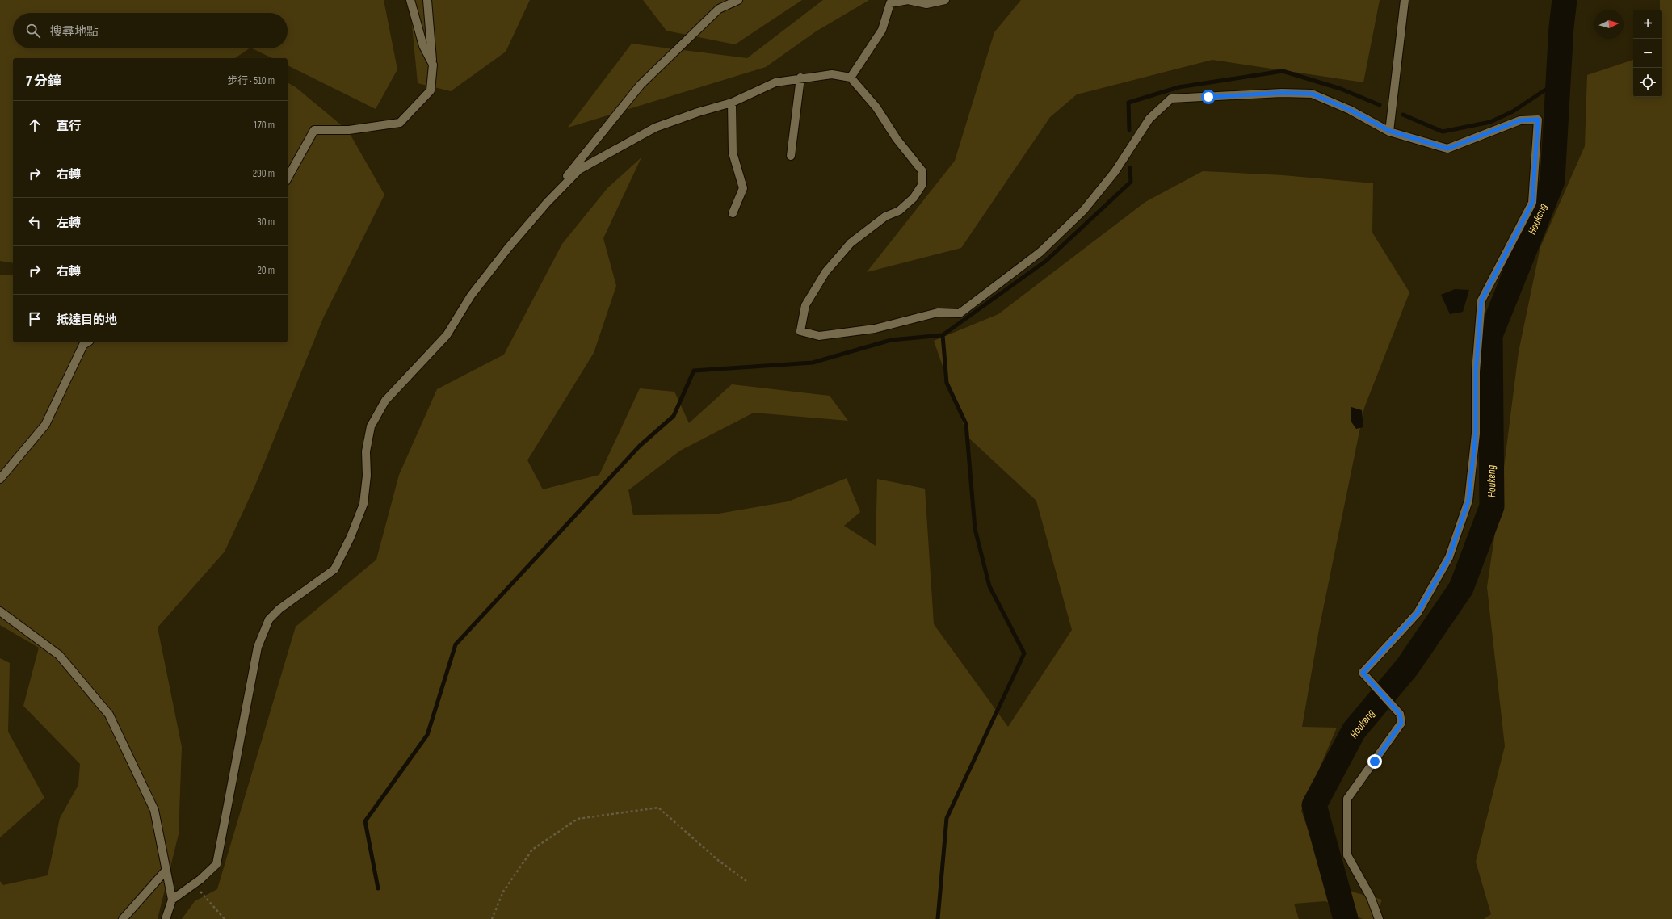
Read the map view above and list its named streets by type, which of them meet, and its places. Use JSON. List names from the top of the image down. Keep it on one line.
{"water":["Houkeng"],"north":"right","page":{"map_buttons":["+","−"],"search":"搜尋地點","heading":["7 分鐘","步行 · 510 m"],"list":[["直行","170 m"],["右轉","290 m"],["左轉","30 m"],["右轉","20 m"],"抵達目的地"]}}
